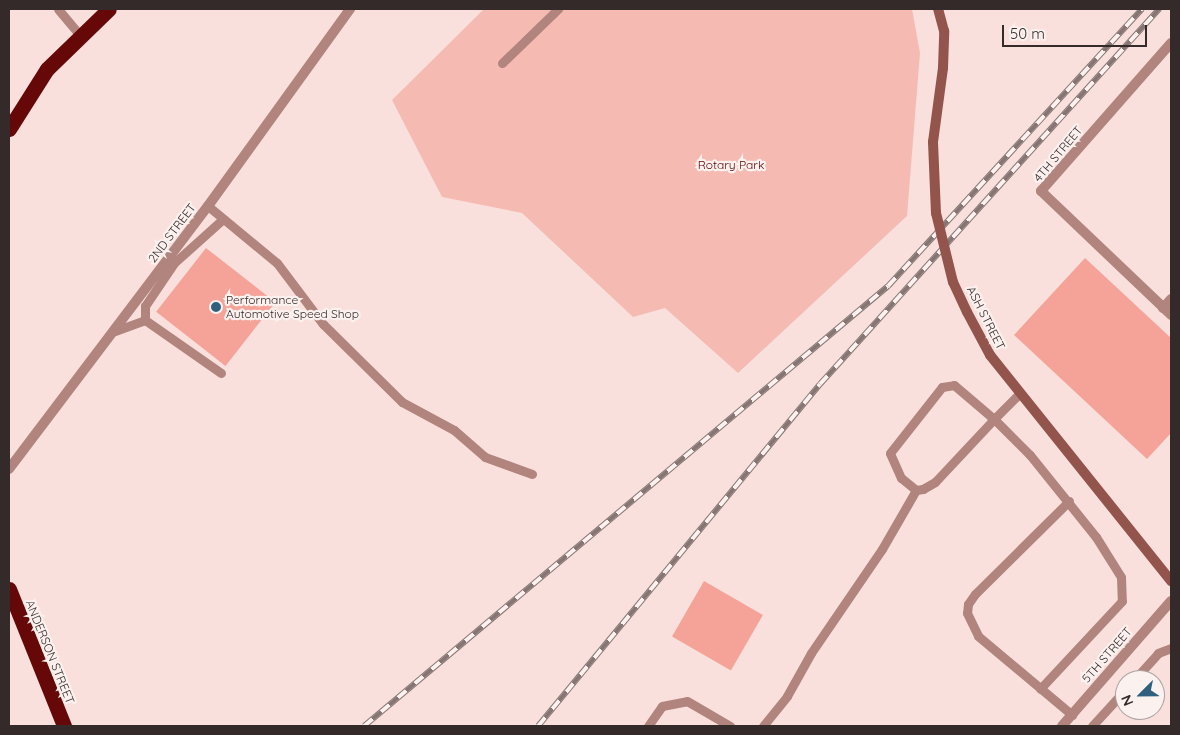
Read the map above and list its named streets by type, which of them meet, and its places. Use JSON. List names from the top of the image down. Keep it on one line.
{"streets":{"highway":["ANDERSON STREET"],"street":["4TH STREET","2ND STREET","ASH STREET","5TH STREET"]},"parks":["Rotary Park"],"places":["Performance Automotive Speed Shop"],"scale_bar":"50 m","north":"bottom left"}
